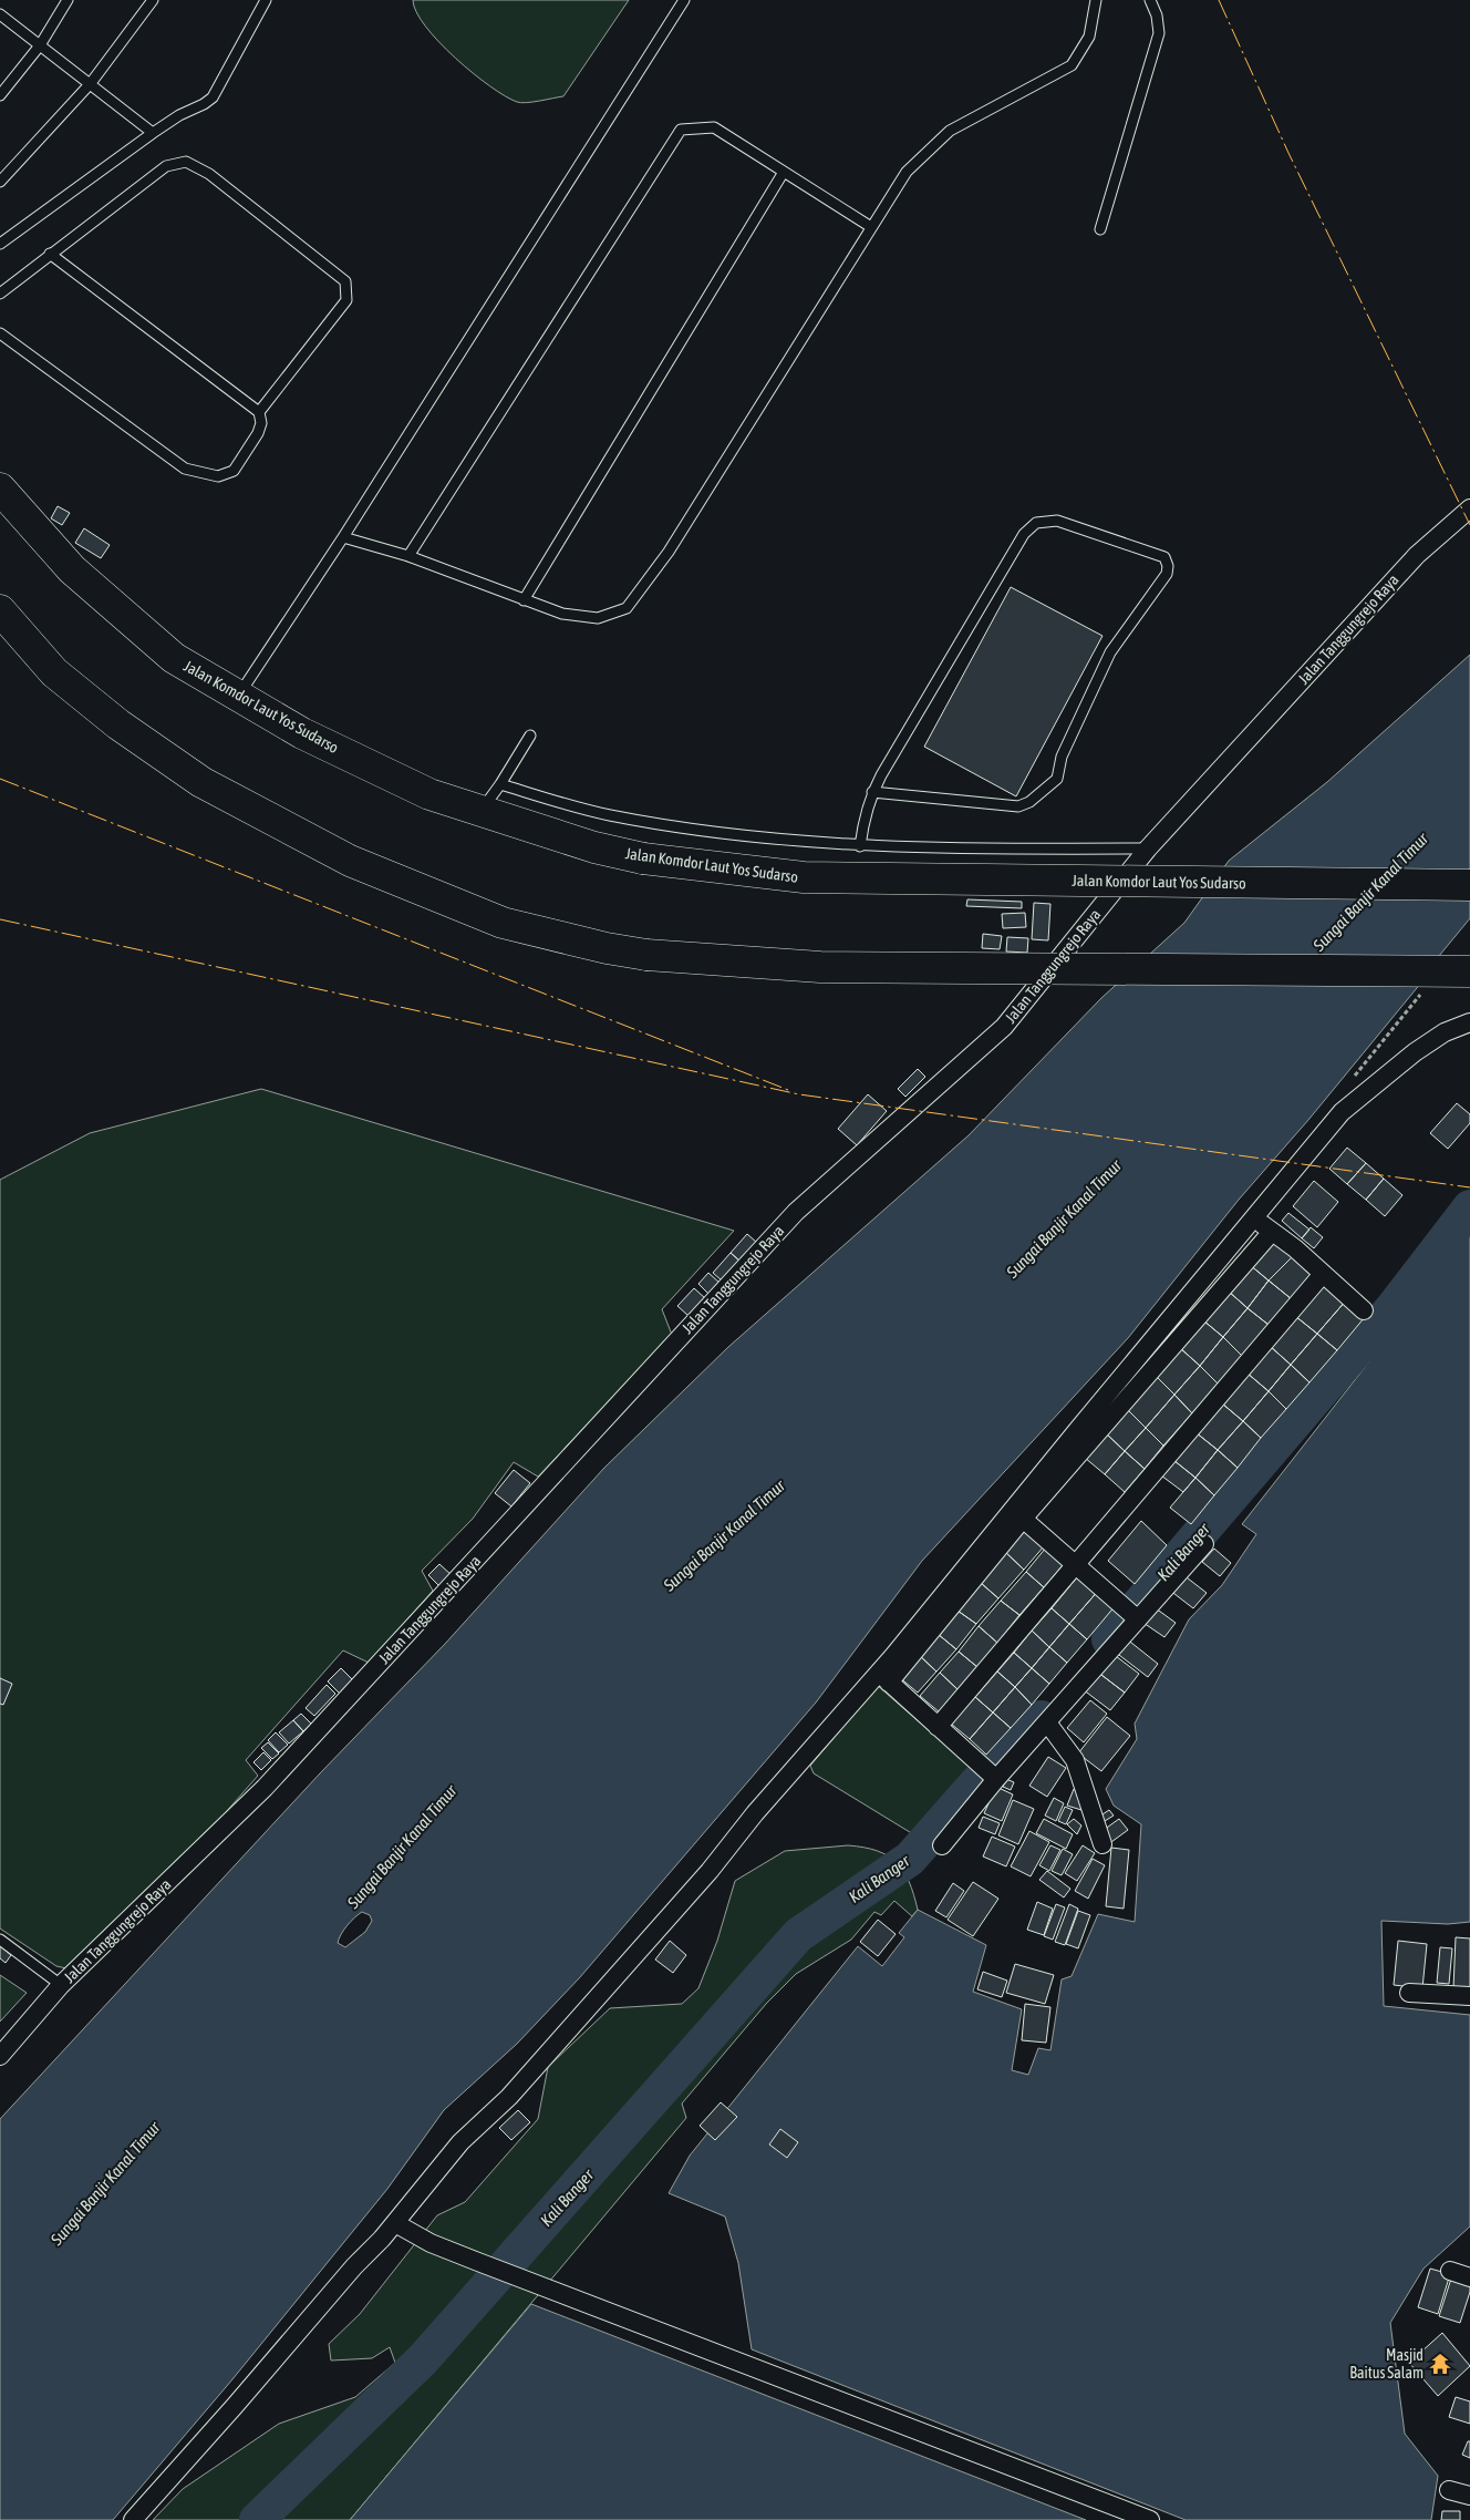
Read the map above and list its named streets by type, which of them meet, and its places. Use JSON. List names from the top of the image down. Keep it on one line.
{"streets":{"highway":["Jalan Komdor Laut Yos Sudarso"],"street":["Jalan Tanggungrejo Raya"]},"water":["Sungai Banjir Kanal Timur","Kali Banger"],"places":{"temple":["Masjid Baitus Salam"]}}
